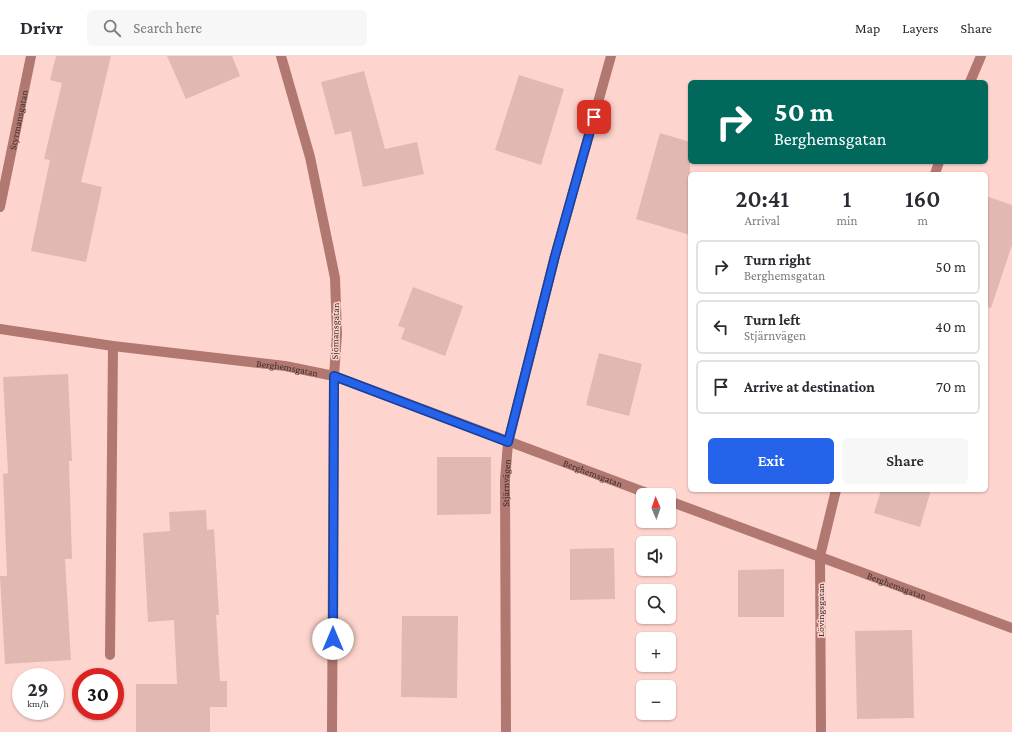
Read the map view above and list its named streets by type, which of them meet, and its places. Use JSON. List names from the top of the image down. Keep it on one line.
{"streets":{"street":["Styrmansgatan","Sjömansgatan","Berghemsgatan","Stjärnvägen","Lövingsgatan"]},"crossings":[["Sjömansgatan","Berghemsgatan"],["Berghemsgatan","Stjärnvägen"],["Berghemsgatan","Lövingsgatan"]],"north":"top","page":{"header":"Drivr","search":"Search here","nav":["Map","Layers","Share"],"turn":["50 m","Berghemsgatan"],"eta":["20:41","Arrival","1","min","160","m"],"list":[{"name":"Turn right","note":"Berghemsgatan","value":"50 m"},{"name":"Turn left","note":"Stjärnvägen","value":"40 m"},{"name":"Arrive at destination","value":"70 m"}],"buttons":["Exit","Share"],"map_buttons":["+","−"],"speed":"29 km/h","limit":"30"}}
